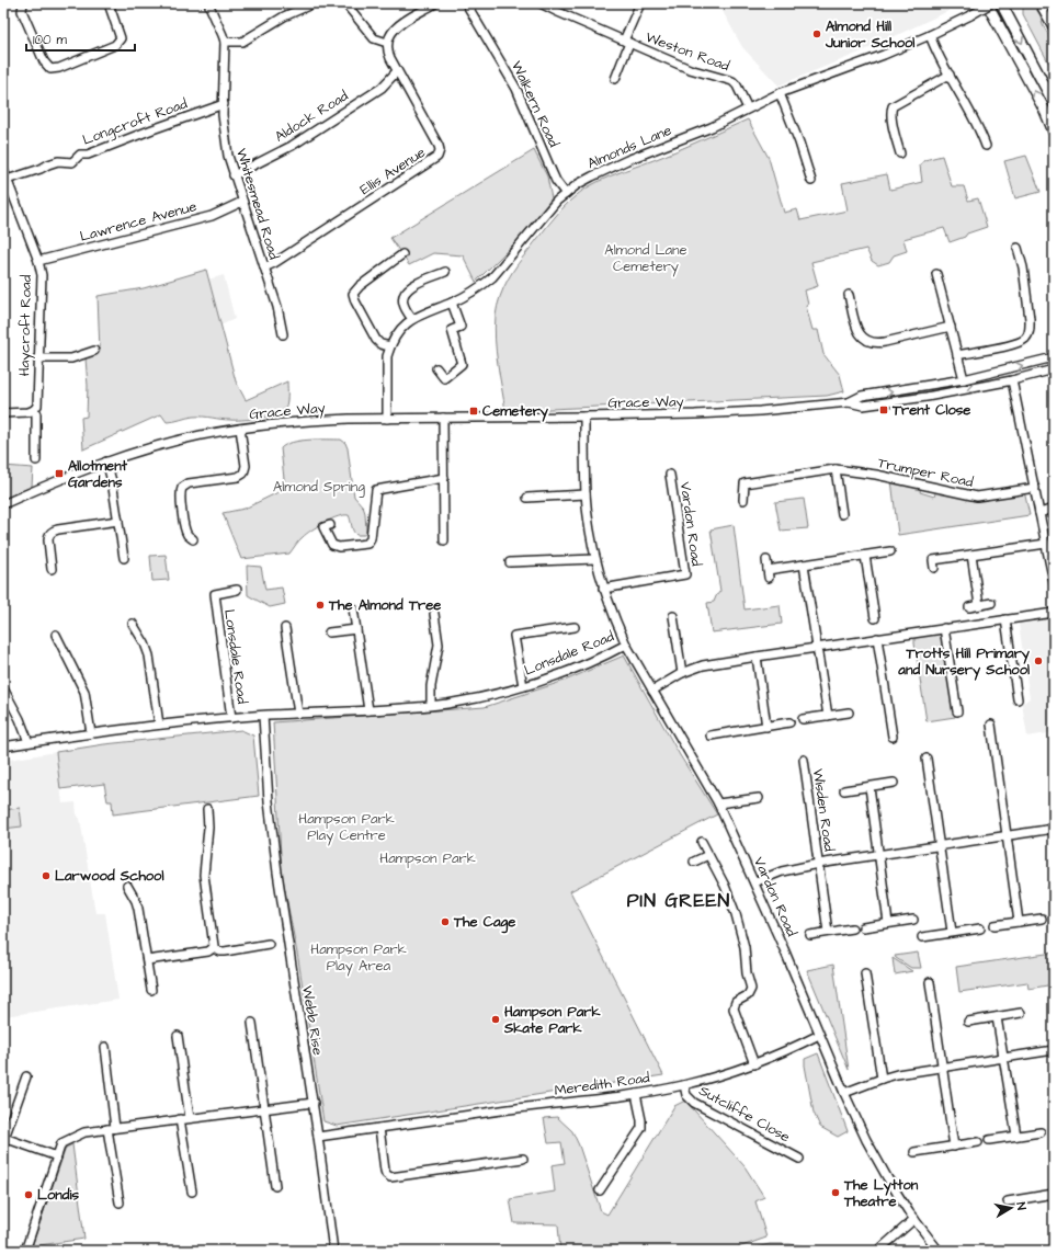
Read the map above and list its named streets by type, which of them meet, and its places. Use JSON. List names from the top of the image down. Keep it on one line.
{"streets":{"street":["Weston Road","Walkern Road","Aldock Road","Longcroft Road","Almonds Lane","Ellis Avenue","Whitesmead Road","Lawrence Avenue","Haycroft Road","Grace Way","Trumper Road","Vardon Road","Lonsdale Road","Wisden Road","Webb Rise","Meredith Road","Sutcliffe Close"]},"crossings":[["Weston Road","Almonds Lane"],["Walkern Road","Almonds Lane"],["Aldock Road","Ellis Avenue"],["Aldock Road","Whitesmead Road"],["Longcroft Road","Whitesmead Road"],["Longcroft Road","Haycroft Road"],["Almonds Lane","Grace Way"],["Ellis Avenue","Whitesmead Road"],["Whitesmead Road","Lawrence Avenue"],["Lawrence Avenue","Haycroft Road"],["Grace Way","Vardon Road"],["Vardon Road","Lonsdale Road"],["Vardon Road","Wisden Road"],["Vardon Road","Meredith Road"],["Lonsdale Road","Webb Rise"],["Webb Rise","Meredith Road"],["Meredith Road","Sutcliffe Close"]],"districts":["PIN GREEN"],"parks":["Almond Lane Cemetery","Almond Spring","Hampson Park Play Centre","Hampson Park","Hampson Park Play Area"],"places":{"other":["Almond Hill Junior School","The Almond Tree","Trotts Hill Primary and Nursery School","Larwood School","The Cage","Hampson Park Skate Park","The Lytton Theatre","Londis"],"transit":["Trent Close","Cemetery","Allotment Gardens"]},"scale_bar":"100 m","north":"right"}
